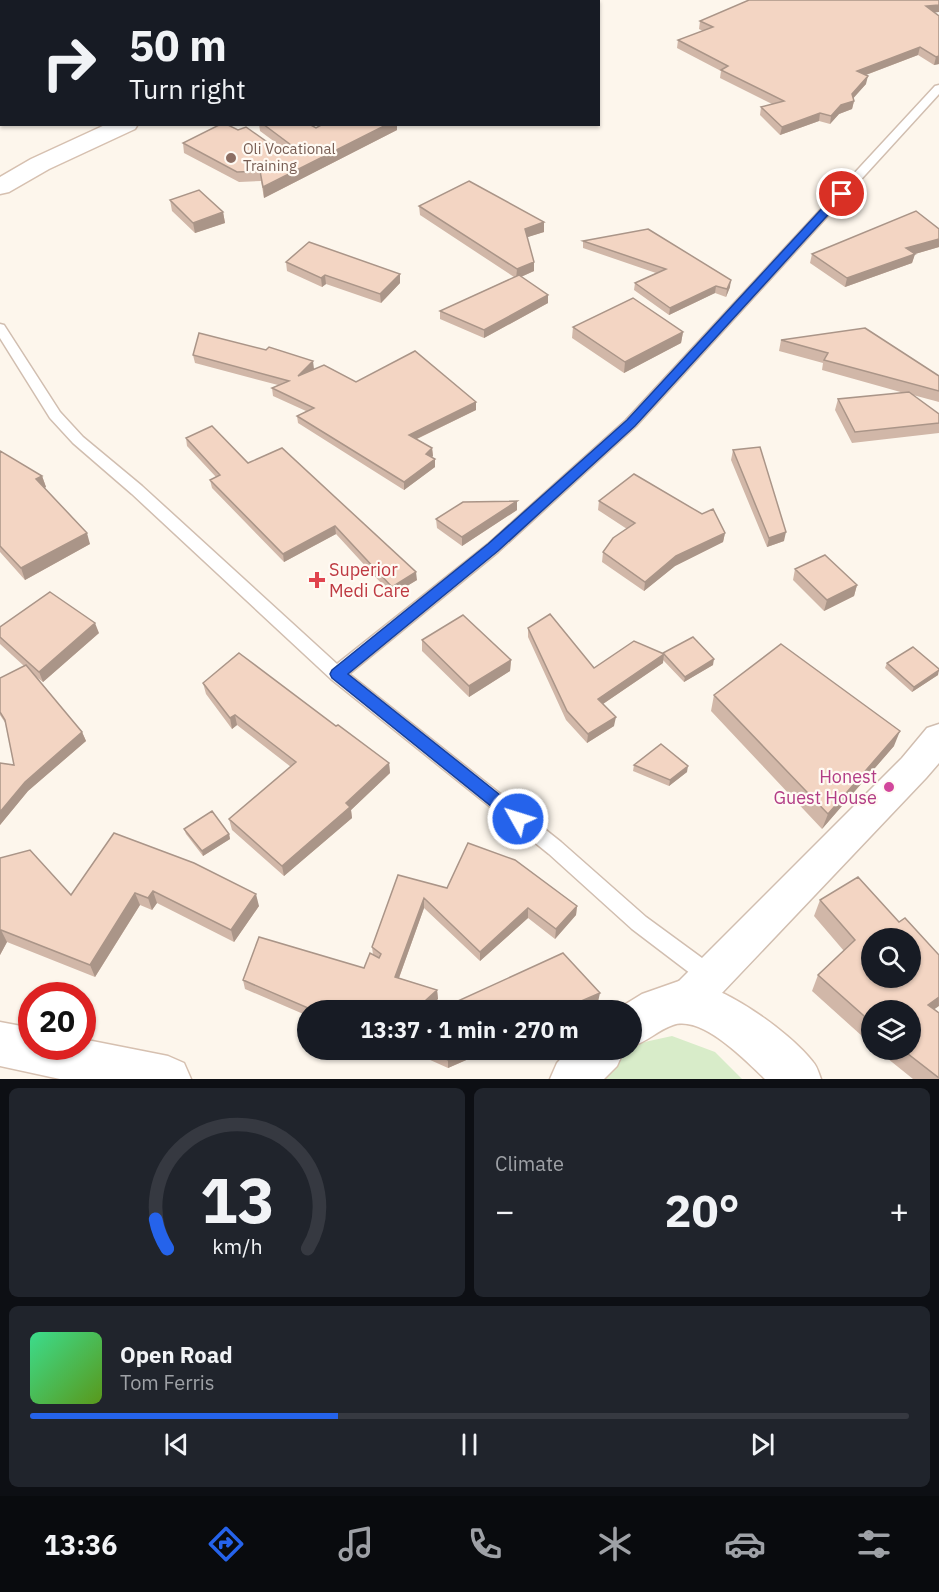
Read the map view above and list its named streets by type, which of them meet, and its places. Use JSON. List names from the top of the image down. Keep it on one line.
{"places":{"other":["Oli Vocational Training","Honest Guest House"],"health":["Superior Medi Care"]},"page":{"turn":["50 m","Turn right"],"limit":"20","trip":"13:37 · 1 min · 270 m","tile":"Climate","heat":["−","20°","+"],"song":["Open Road","Tom Ferris"],"tabs":"13:36","gauge":["13","km/h"]}}
